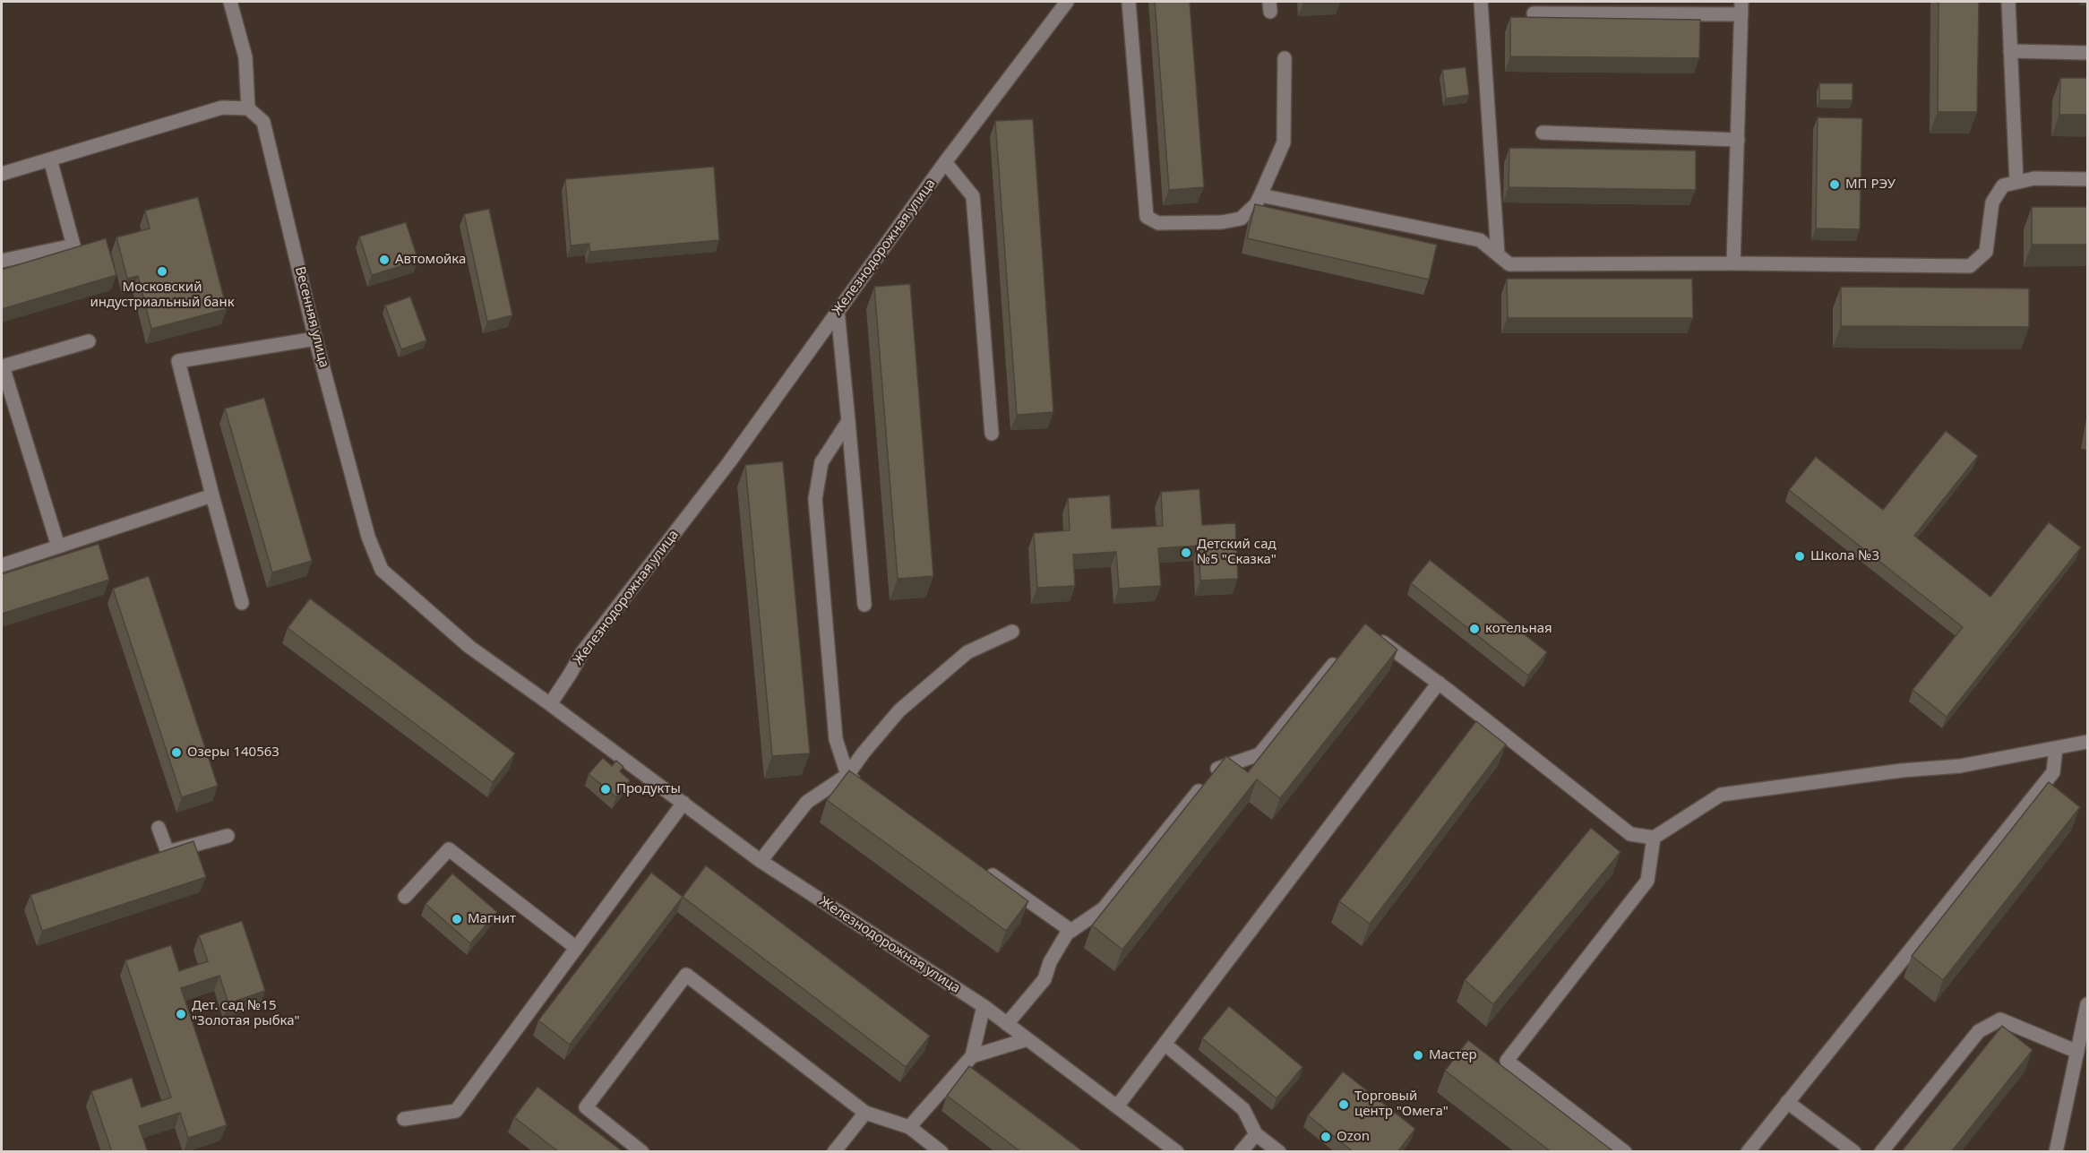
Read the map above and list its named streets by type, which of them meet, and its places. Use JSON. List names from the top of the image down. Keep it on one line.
{"streets":{"street":["Железнодорожная улица","Весенняя улица"]},"crossings":[["Железнодорожная улица","Весенняя улица"]],"places":["МП РЭУ","Автомойка","Московский индустриальный банк","Детский сад №5 \"Сказка\"","Школа №3","котельная","Озеры 140563","Продукты","Магнит","Дет. сад №15 \"Золотая рыбка\"","Мастер","Торговый центр \"Омега\"","Ozon"]}
